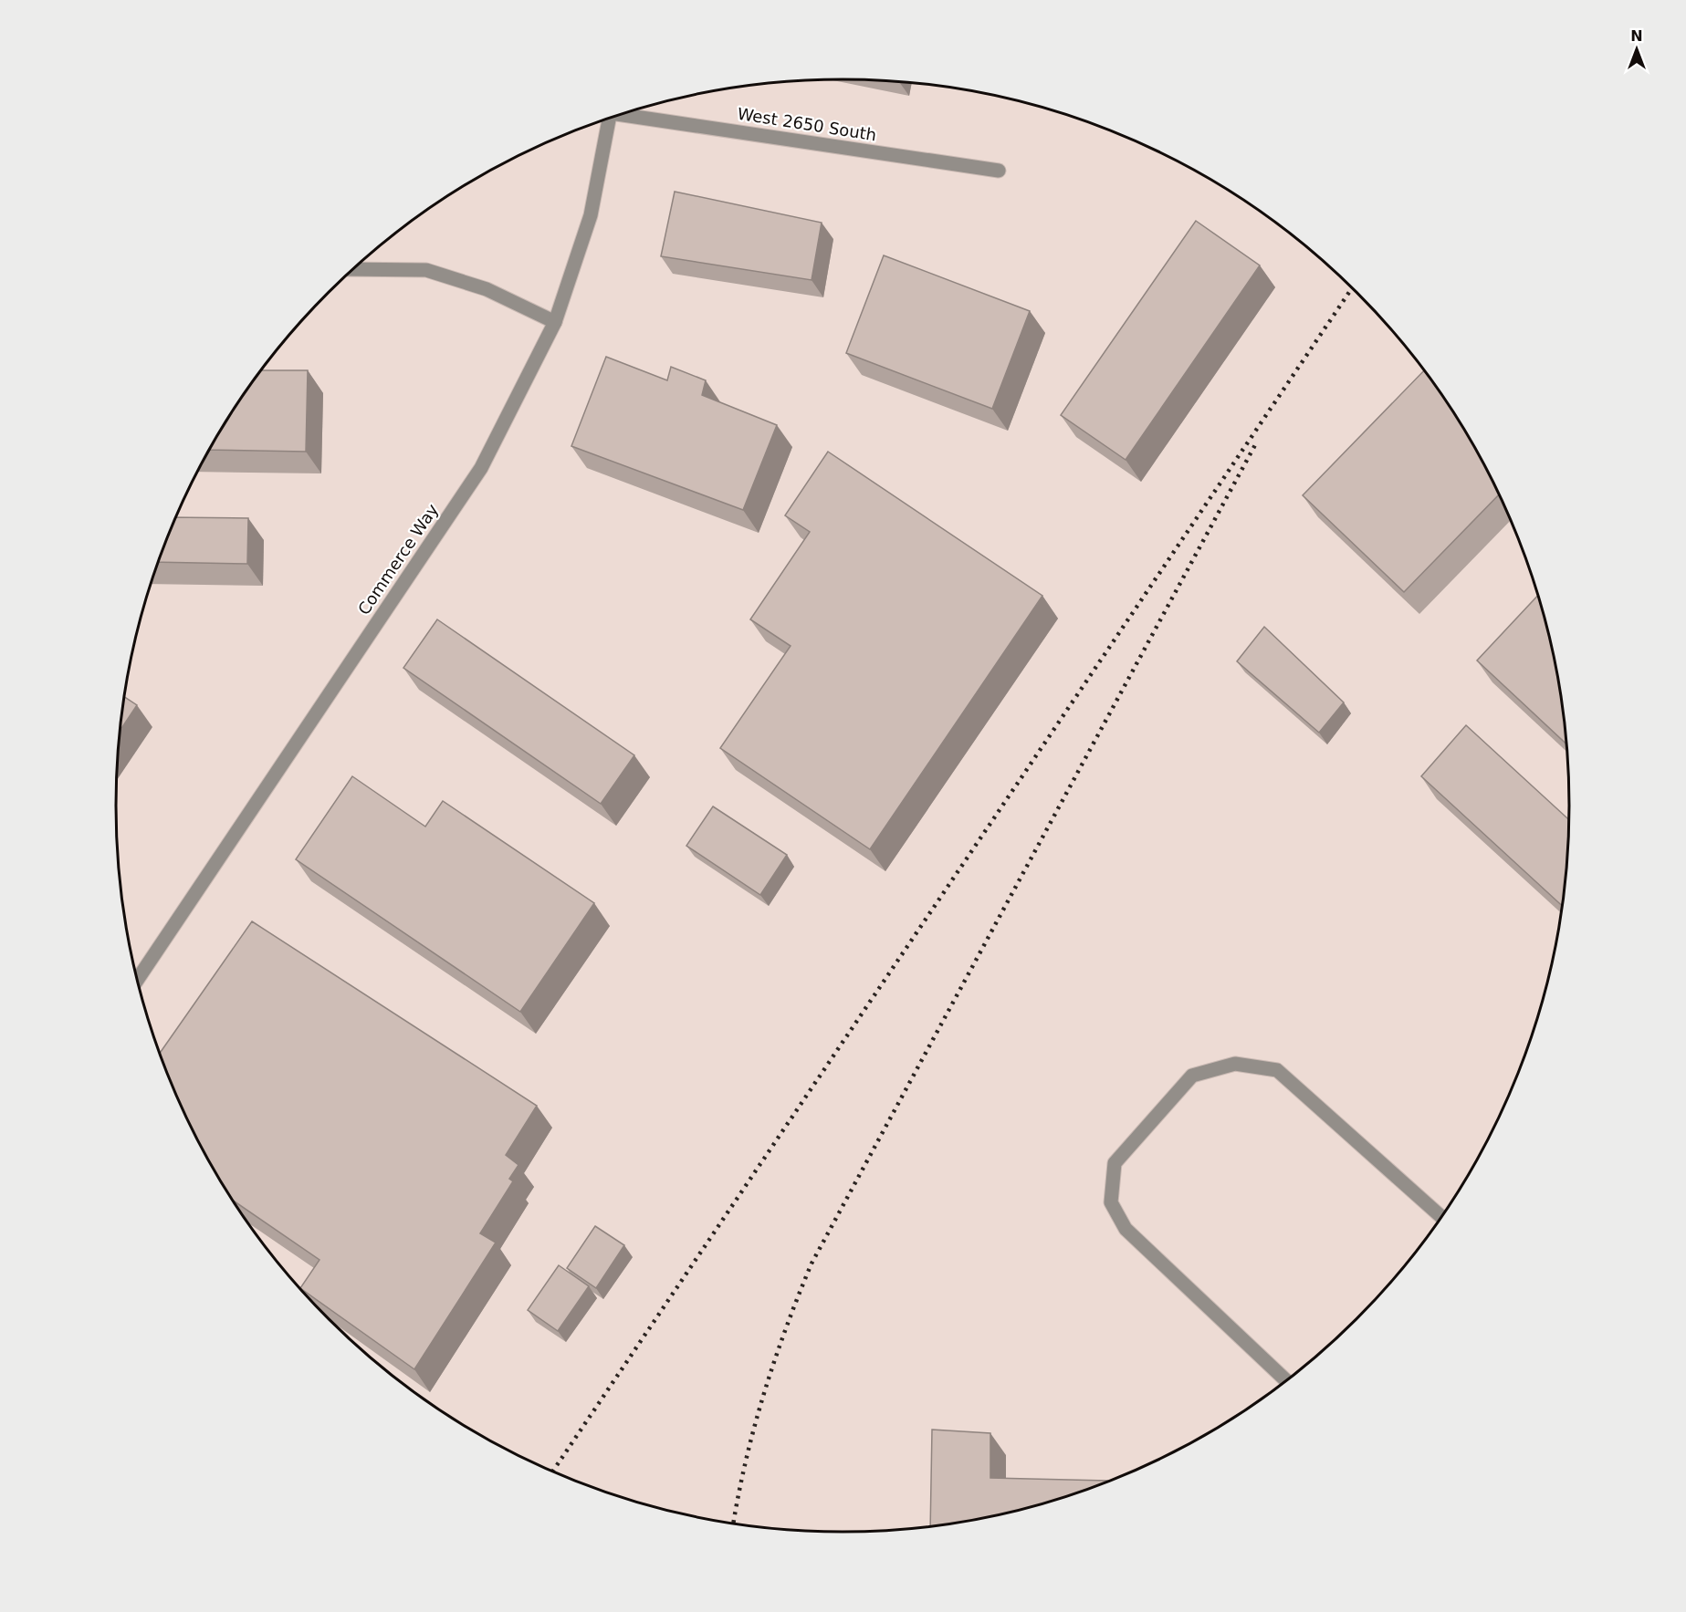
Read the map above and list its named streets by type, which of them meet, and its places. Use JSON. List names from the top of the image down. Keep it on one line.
{"streets":{"street":["West 2650 South","Commerce Way"]},"north":"top"}
